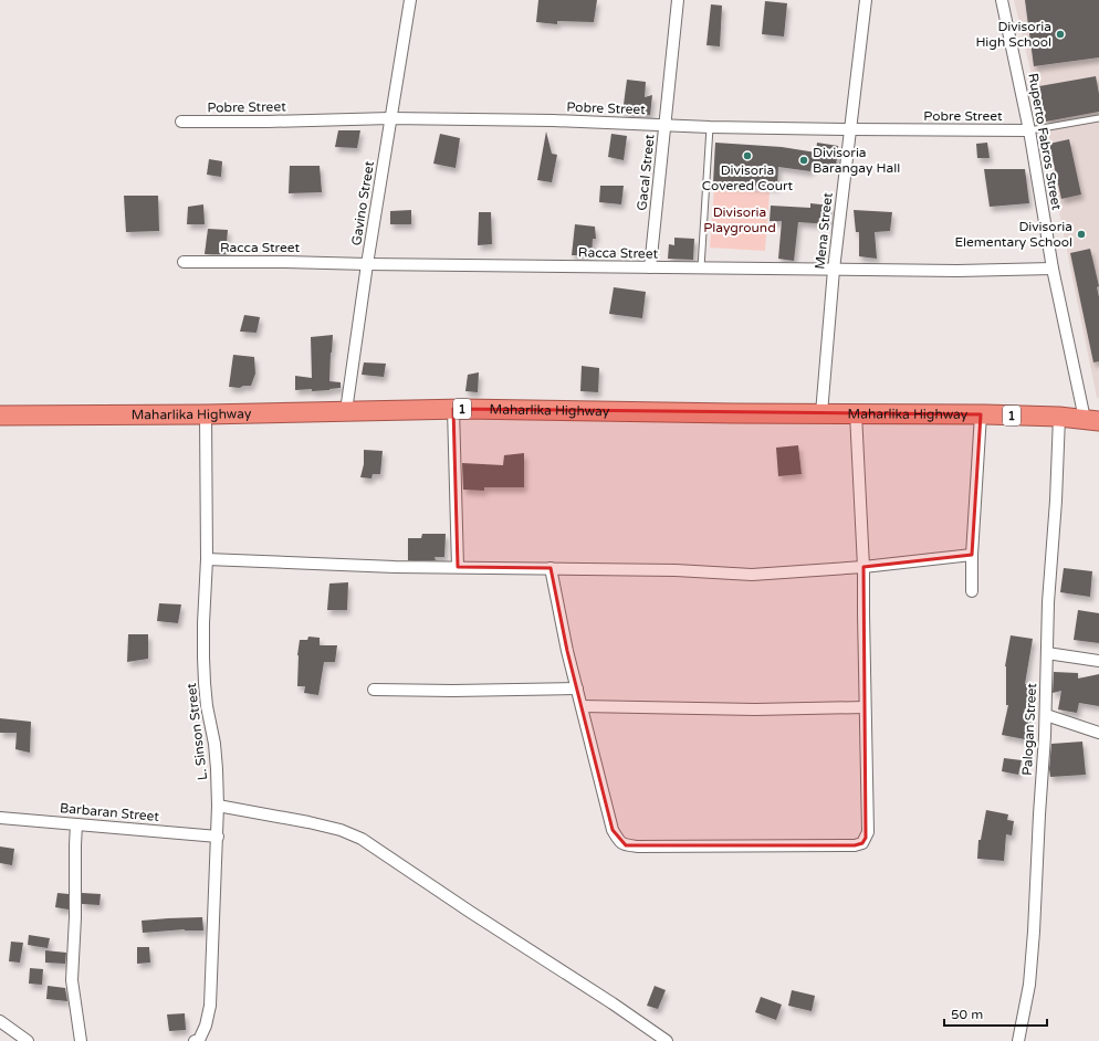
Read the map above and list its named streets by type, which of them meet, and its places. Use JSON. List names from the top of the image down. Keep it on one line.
{"streets":{"highway":["1","Maharlika Highway"],"street":["Pobre Street","Ruperto Fabros Street","Gacal Street","Gavino Street","Mena Street","Racca Street","Palogan Street","L. Sinson Street","Barbaran Street"]},"crossings":[["Pobre Street","Ruperto Fabros Street"],["Pobre Street","Gacal Street"],["Pobre Street","Gavino Street"],["Pobre Street","Mena Street"],["Ruperto Fabros Street","Racca Street"],["Ruperto Fabros Street","Maharlika Highway"],["Gacal Street","Racca Street"],["Gavino Street","Racca Street"],["Gavino Street","Maharlika Highway"],["Mena Street","Racca Street"],["Mena Street","Maharlika Highway"],["Maharlika Highway","Palogan Street"],["Maharlika Highway","L. Sinson Street"],["L. Sinson Street","Barbaran Street"]],"parks":["Divisoria Playground"],"places":["Divisoria High School","Divisoria Covered Court","Divisoria Barangay Hall","Divisoria Elementary School"],"scale_bar":"50 m"}
